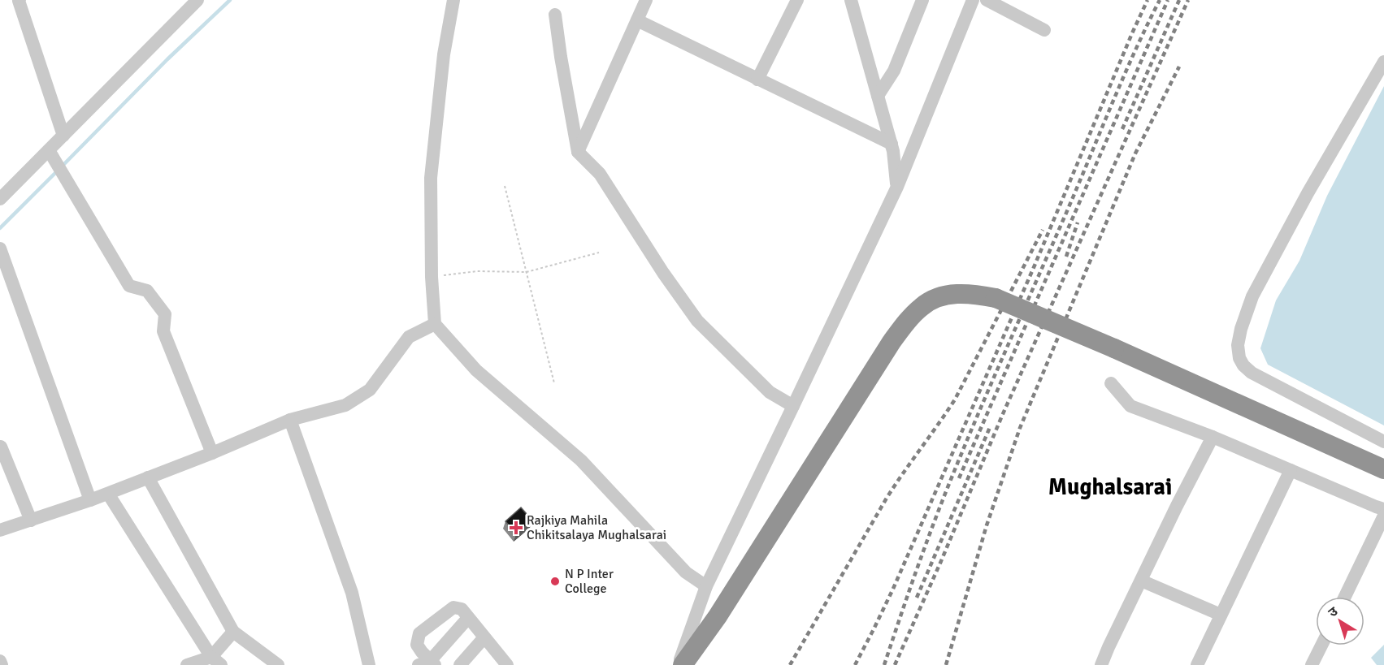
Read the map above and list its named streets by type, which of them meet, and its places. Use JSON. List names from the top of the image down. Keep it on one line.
{"districts":["Mughalsarai"],"places":{"health":["Rajkiya Mahila Chikitsalaya Mughalsarai"],"other":["N P Inter College"]},"north":"top left"}
